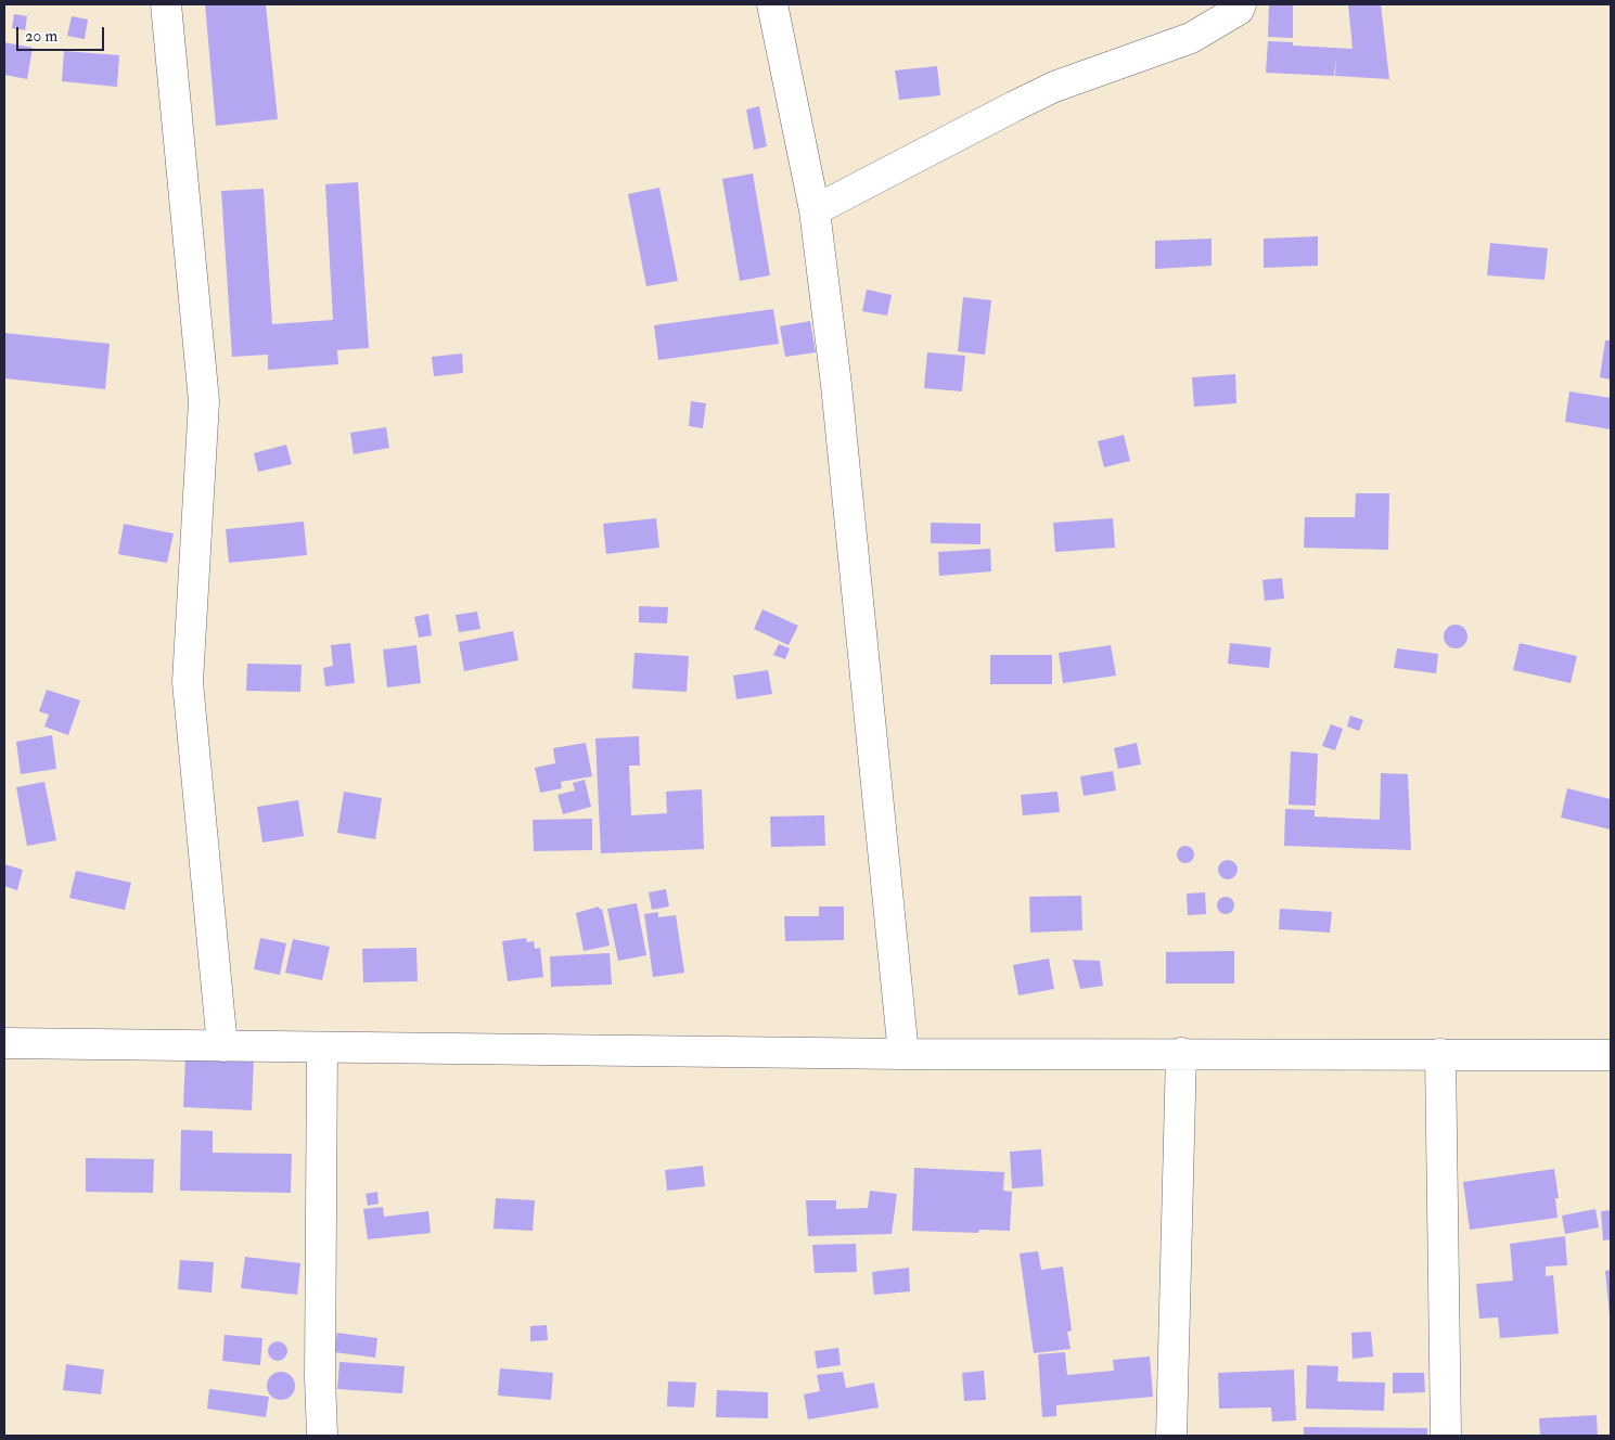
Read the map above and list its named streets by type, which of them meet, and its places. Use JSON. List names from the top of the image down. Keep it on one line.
{"scale_bar":"20 m"}
